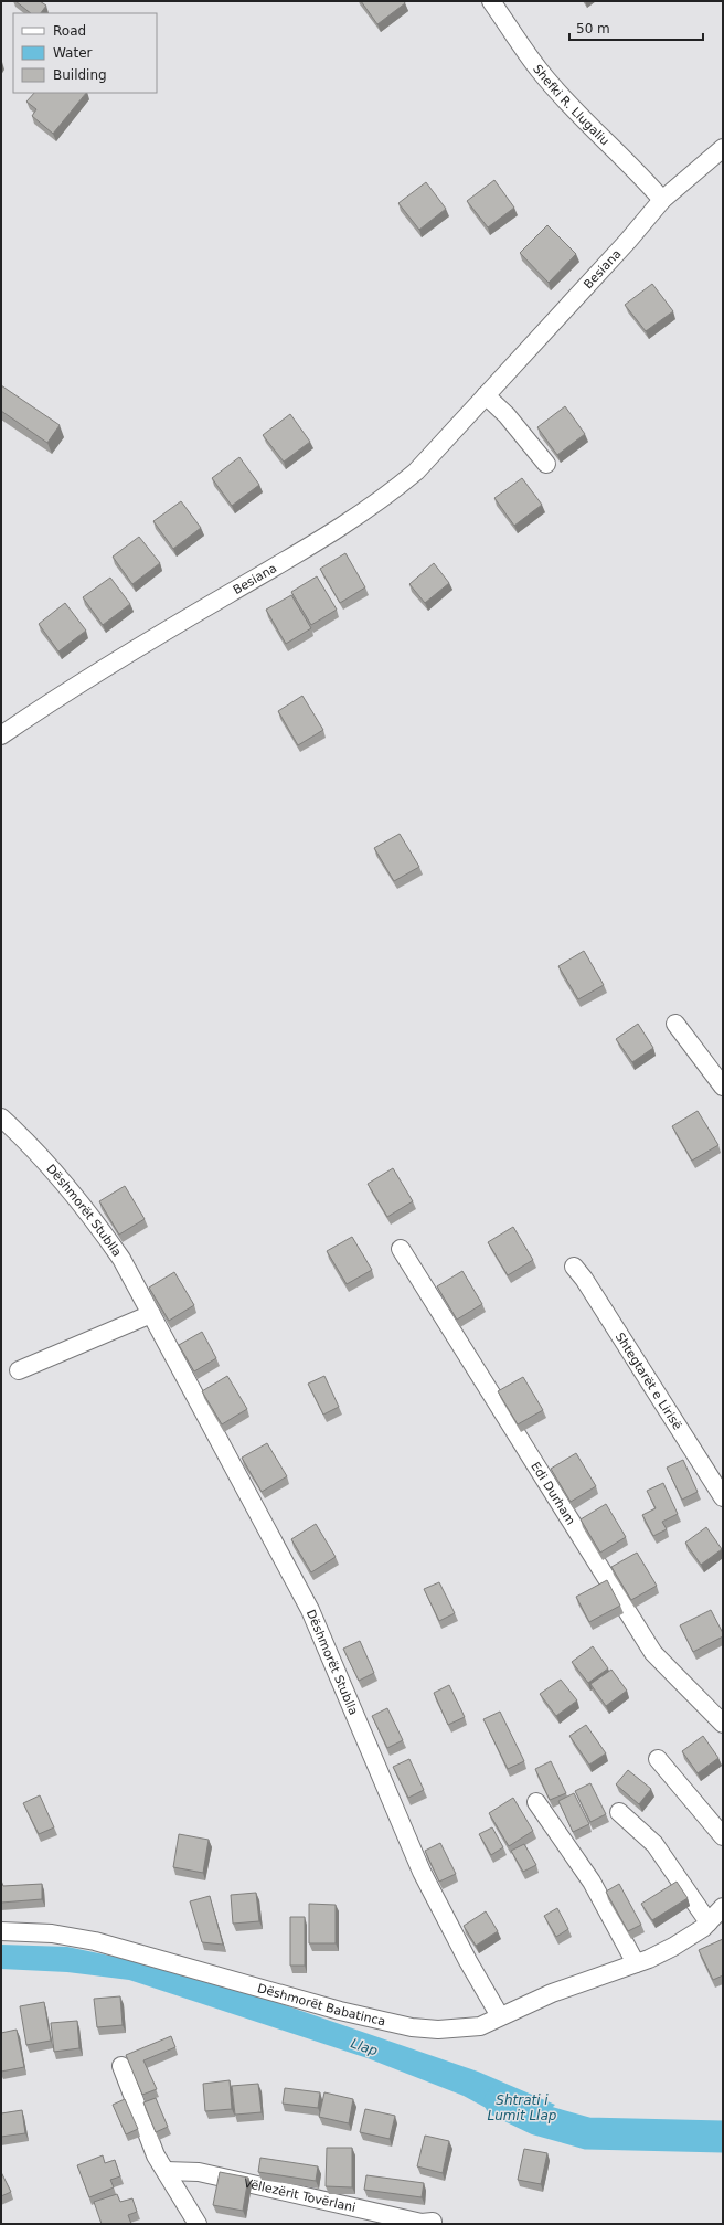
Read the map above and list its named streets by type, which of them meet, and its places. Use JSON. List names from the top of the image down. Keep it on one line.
{"streets":{"street":["Shefki R. Llugaliu","Besiana","Dëshmorët Stublla","Shtegtarët e Lirisë","Edi Durham","Dëshmorët Babatinca","Vëllezërit Tovërlani"]},"crossings":[["Shefki R. Llugaliu","Besiana"],["Dëshmorët Stublla","Dëshmorët Babatinca"]],"water":["Llap","Shtrati i Lumit Llap"],"legend":["Road","Water","Building"],"scale_bar":"50 m"}
